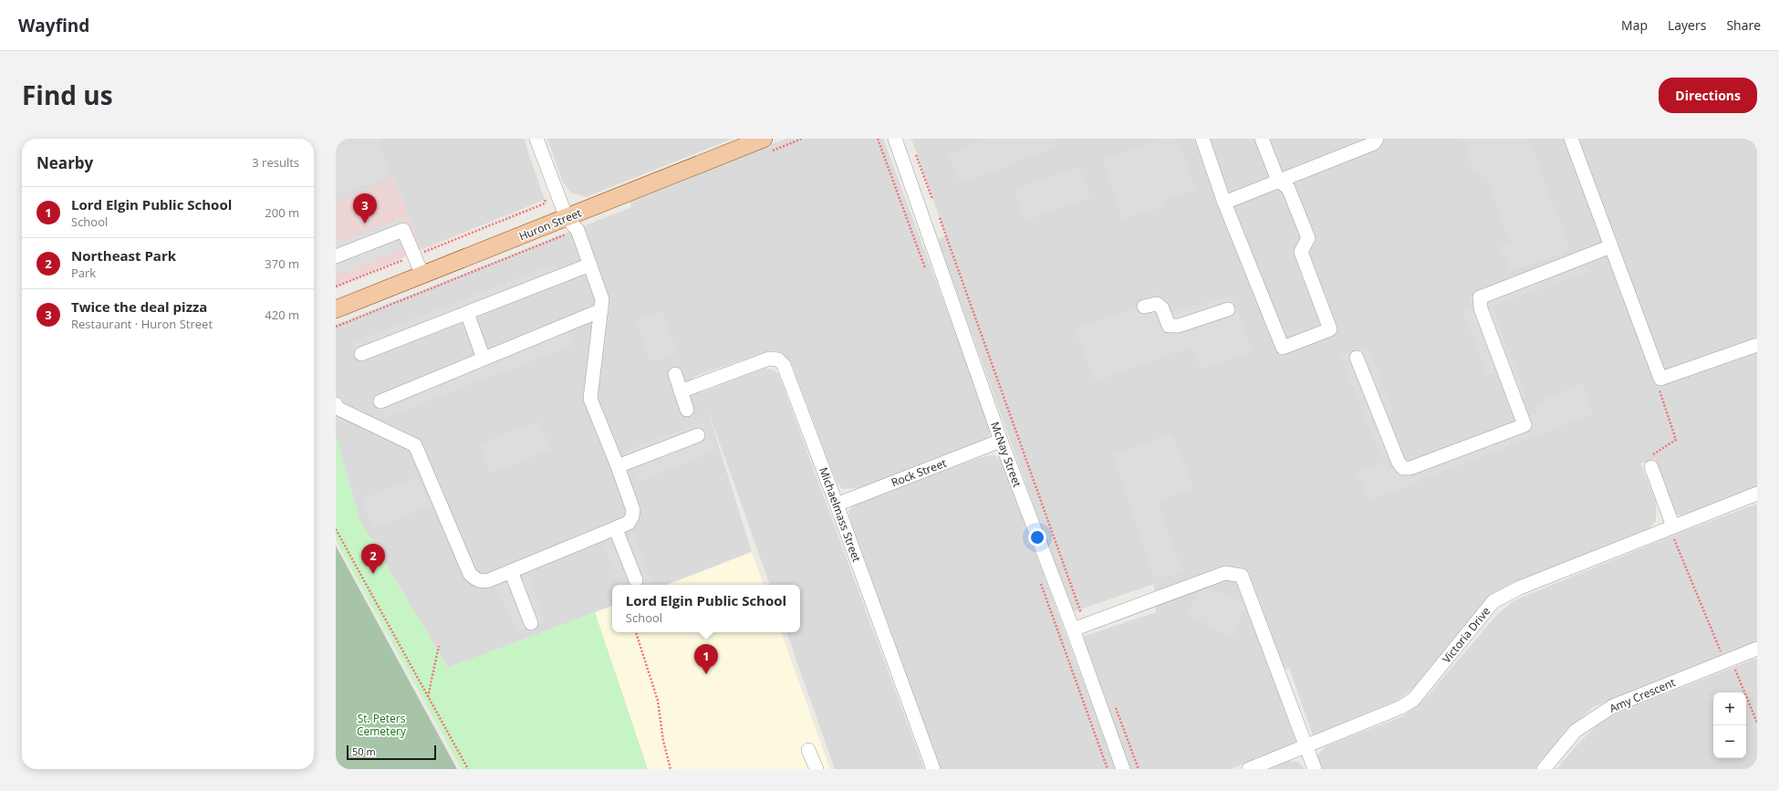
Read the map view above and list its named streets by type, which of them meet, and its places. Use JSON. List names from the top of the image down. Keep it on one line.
{"streets":{"main road":["Huron Street"],"street":["McNay Street","Rock Street","Michaelmass Street","Victoria Drive","Amy Crescent"]},"crossings":[["McNay Street","Rock Street"],["Rock Street","Michaelmass Street"]],"parks":["St. Peters Cemetery"],"scale_bar":"50 m","page":{"header":"Wayfind","nav":["Map","Layers","Share"],"title":"Find us","buttons":"Directions","heading":["Nearby","3 results"],"list":[{"mark":"1","name":"Lord Elgin Public School","note":"School","value":"200 m"},{"mark":"2","name":"Northeast Park","note":"Park","value":"370 m"},{"mark":"3","name":"Twice the deal pizza","note":"Restaurant · Huron Street","value":"420 m"}],"pins":["3","2","1"],"popup":["Lord Elgin Public School","School"],"map_buttons":["+","−"],"scale":"50 m"}}
